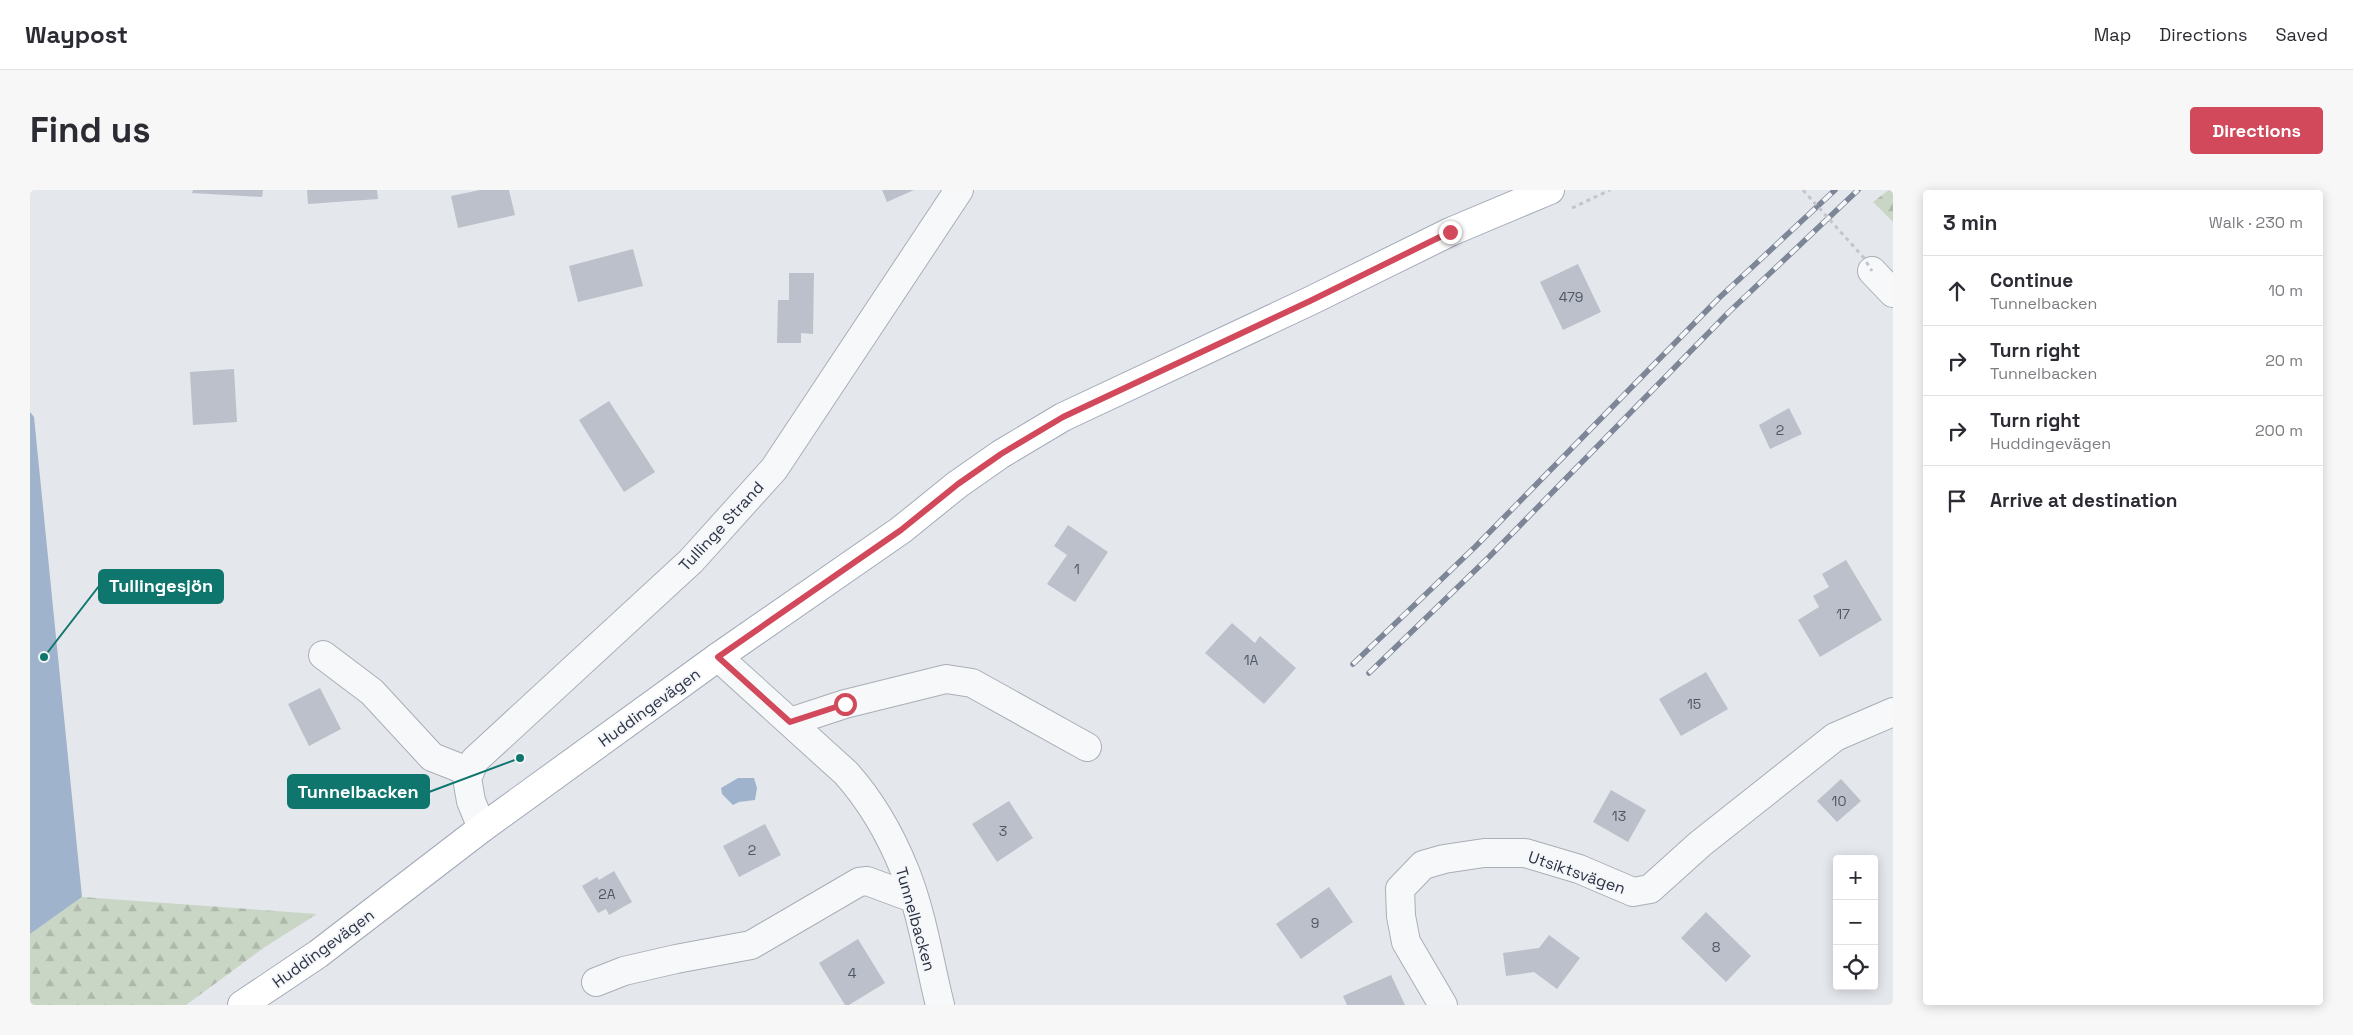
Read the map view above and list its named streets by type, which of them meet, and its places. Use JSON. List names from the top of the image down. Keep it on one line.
{"streets":{"main road":["Huddingevägen"],"street":["Tullinge Strand","Utsiktsvägen","Tunnelbacken"]},"crossings":[["Huddingevägen","Tunnelbacken"]],"places":["Tullingesjön","Tunnelbacken"],"house_numbers":["479","2","1","17","1A","15","10","13","3","2","2A","9","8","4"],"page":{"header":"Waypost","nav":["Map","Directions","Saved"],"buttons":"Directions","title":"Find us","heading":["3 min","Walk · 230 m"],"list":[["Continue","Tunnelbacken","10 m"],["Turn right","Tunnelbacken","20 m"],["Turn right","Huddingevägen","200 m"],"Arrive at destination"],"map_buttons":["+","−"]}}
